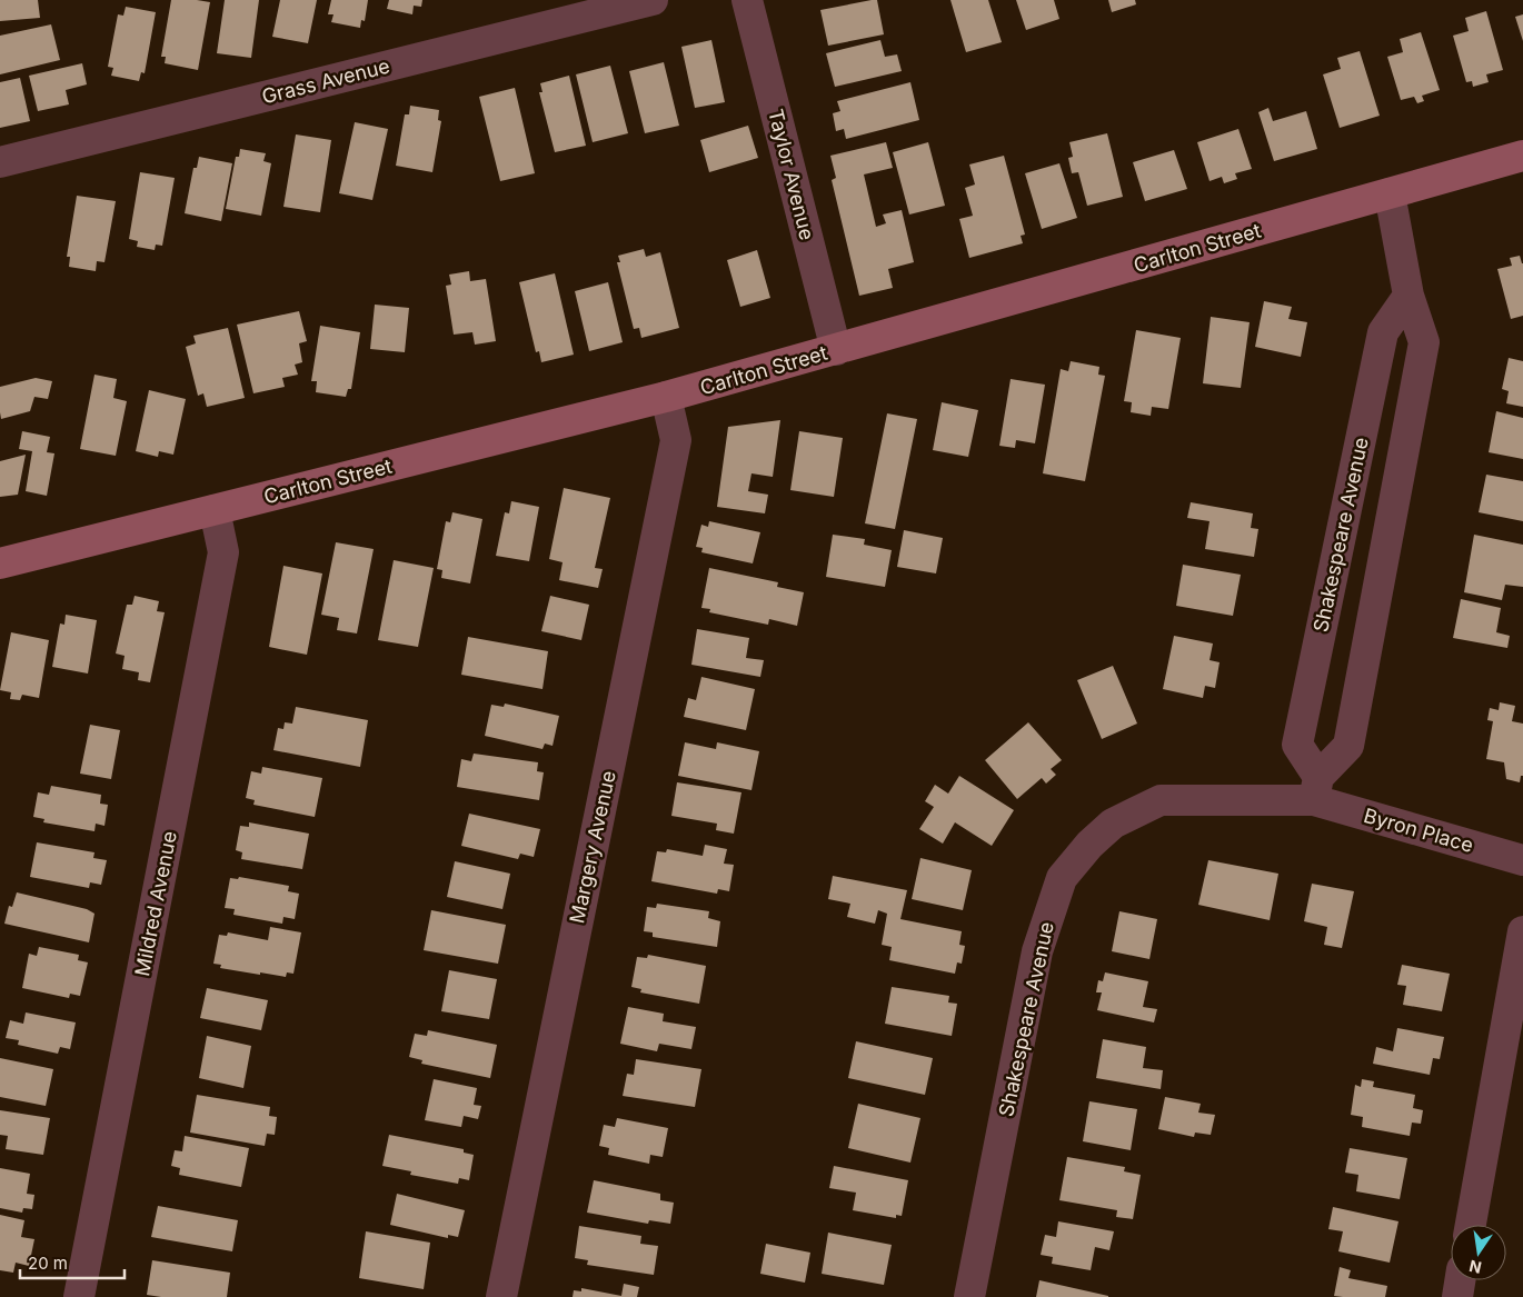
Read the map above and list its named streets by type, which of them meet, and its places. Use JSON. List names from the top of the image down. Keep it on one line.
{"streets":{"main road":["Carlton Street"],"street":["Grass Avenue","Taylor Avenue","Shakespeare Avenue","Byron Place","Margery Avenue","Mildred Avenue"]},"crossings":[["Taylor Avenue","Carlton Street"],["Carlton Street","Margery Avenue"],["Carlton Street","Mildred Avenue"],["Shakespeare Avenue","Byron Place"]],"scale_bar":"20 m","north":"bottom"}
